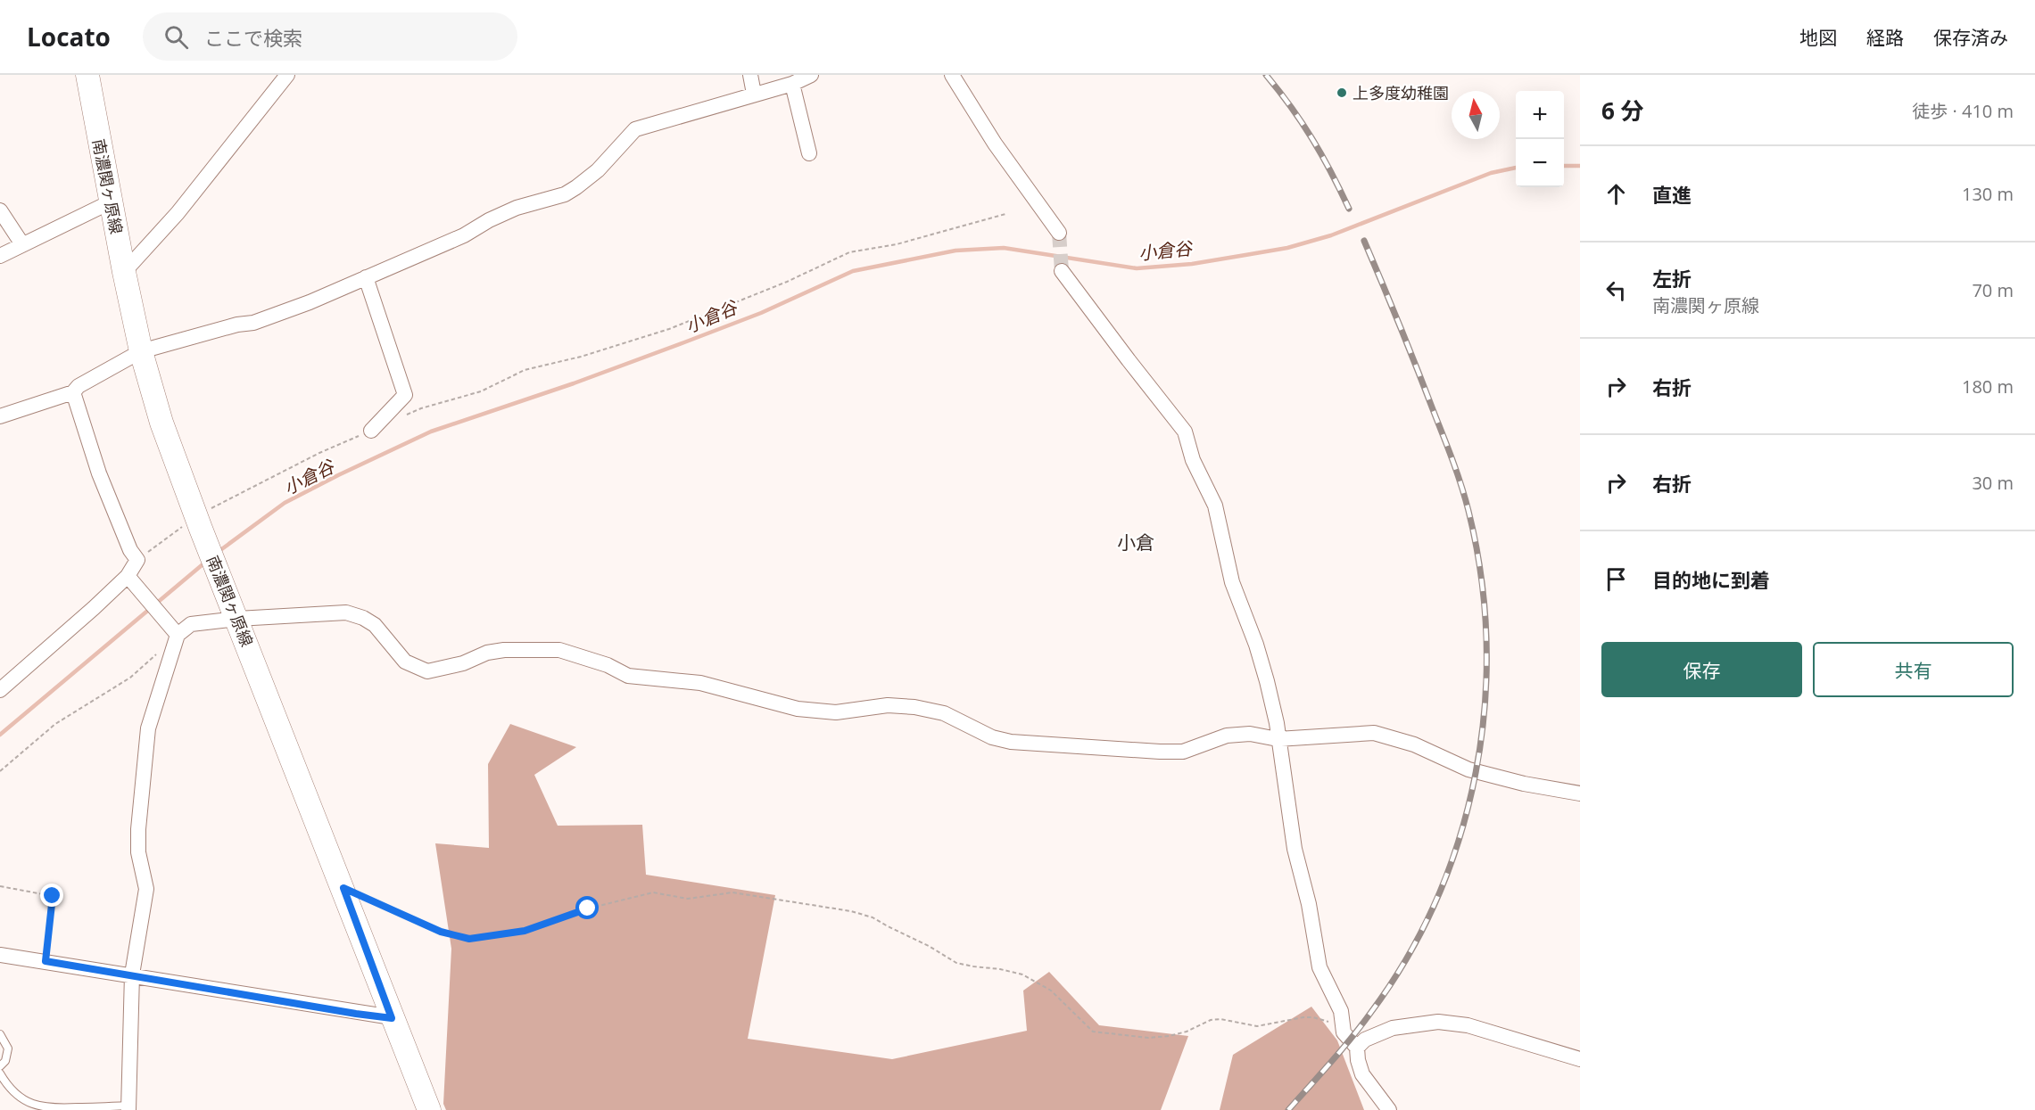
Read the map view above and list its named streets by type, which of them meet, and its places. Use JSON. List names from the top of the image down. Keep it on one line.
{"streets":{"main road":["南濃関ヶ原線"]},"districts":["小倉"],"water":["小倉谷"],"places":["上多度幼稚園"],"north":"top","page":{"header":"Locato","search":"ここで検索","nav":["地図","経路","保存済み"],"heading":["6 分","徒歩 · 410 m"],"map_buttons":["+","−"],"list":[["直進","130 m"],["左折","南濃関ヶ原線","70 m"],["右折","180 m"],["右折","30 m"],"目的地に到着"],"buttons":["保存","共有"]}}
